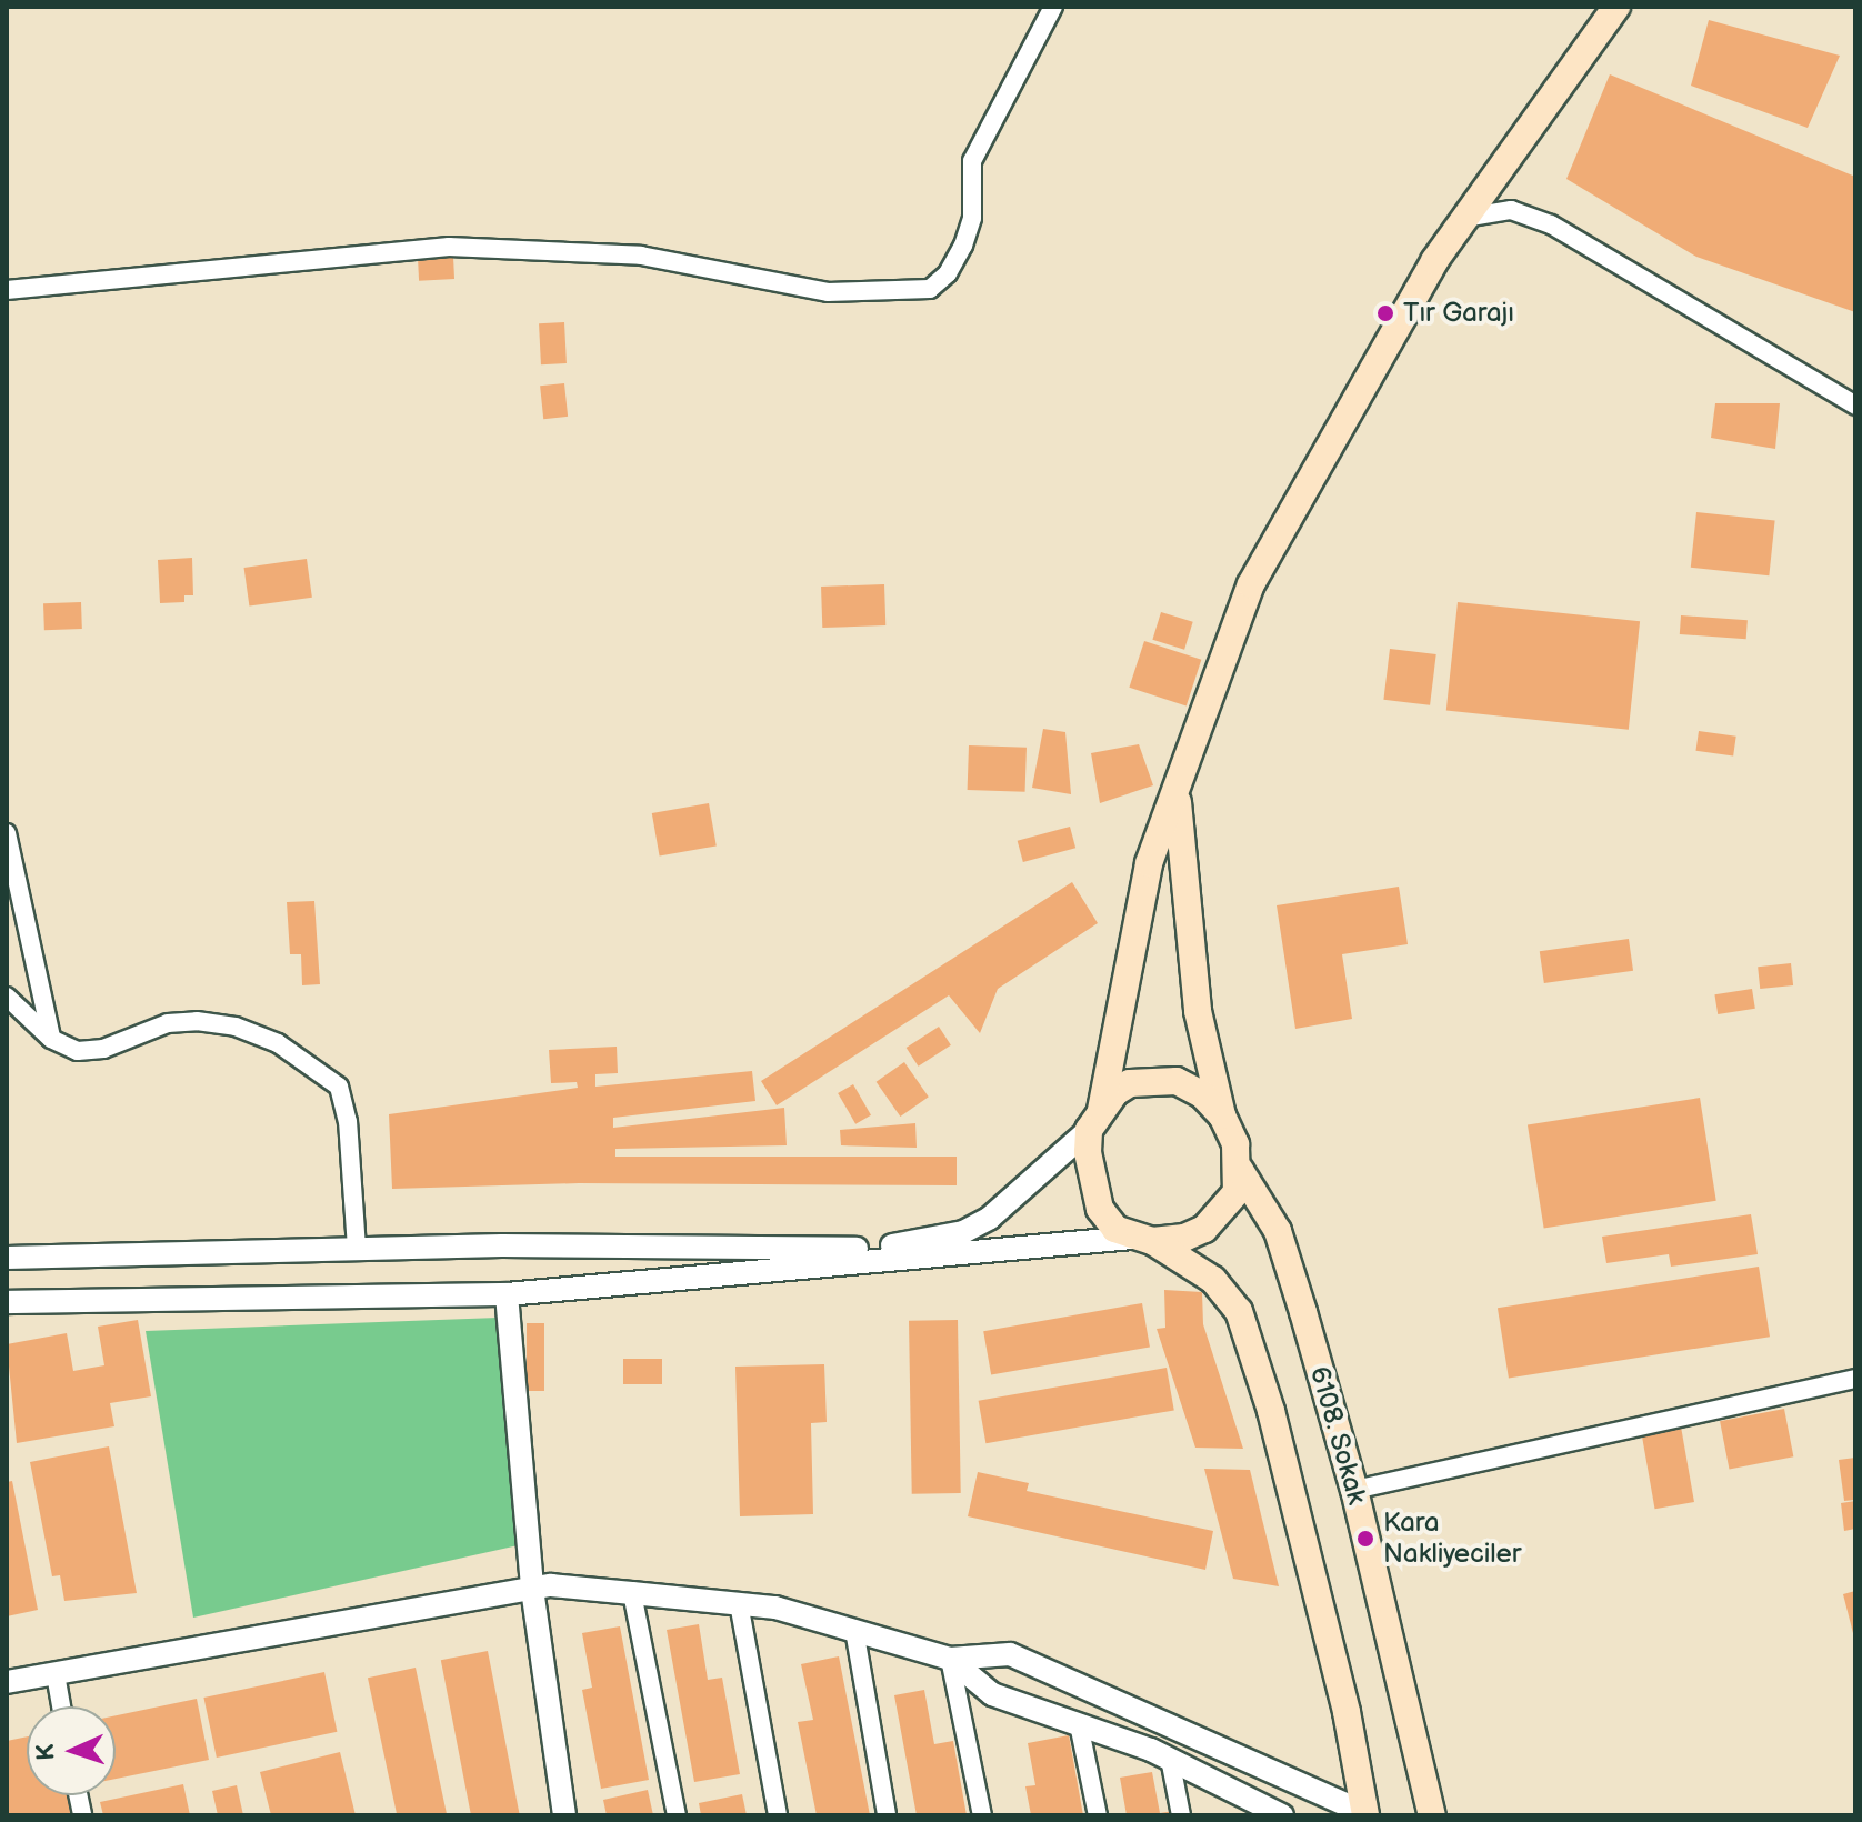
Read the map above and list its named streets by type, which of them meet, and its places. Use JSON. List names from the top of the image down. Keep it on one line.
{"streets":{"main road":["6108. Sokak"]},"places":["Tır Garajı","Kara Nakliyeciler"],"north":"left"}
